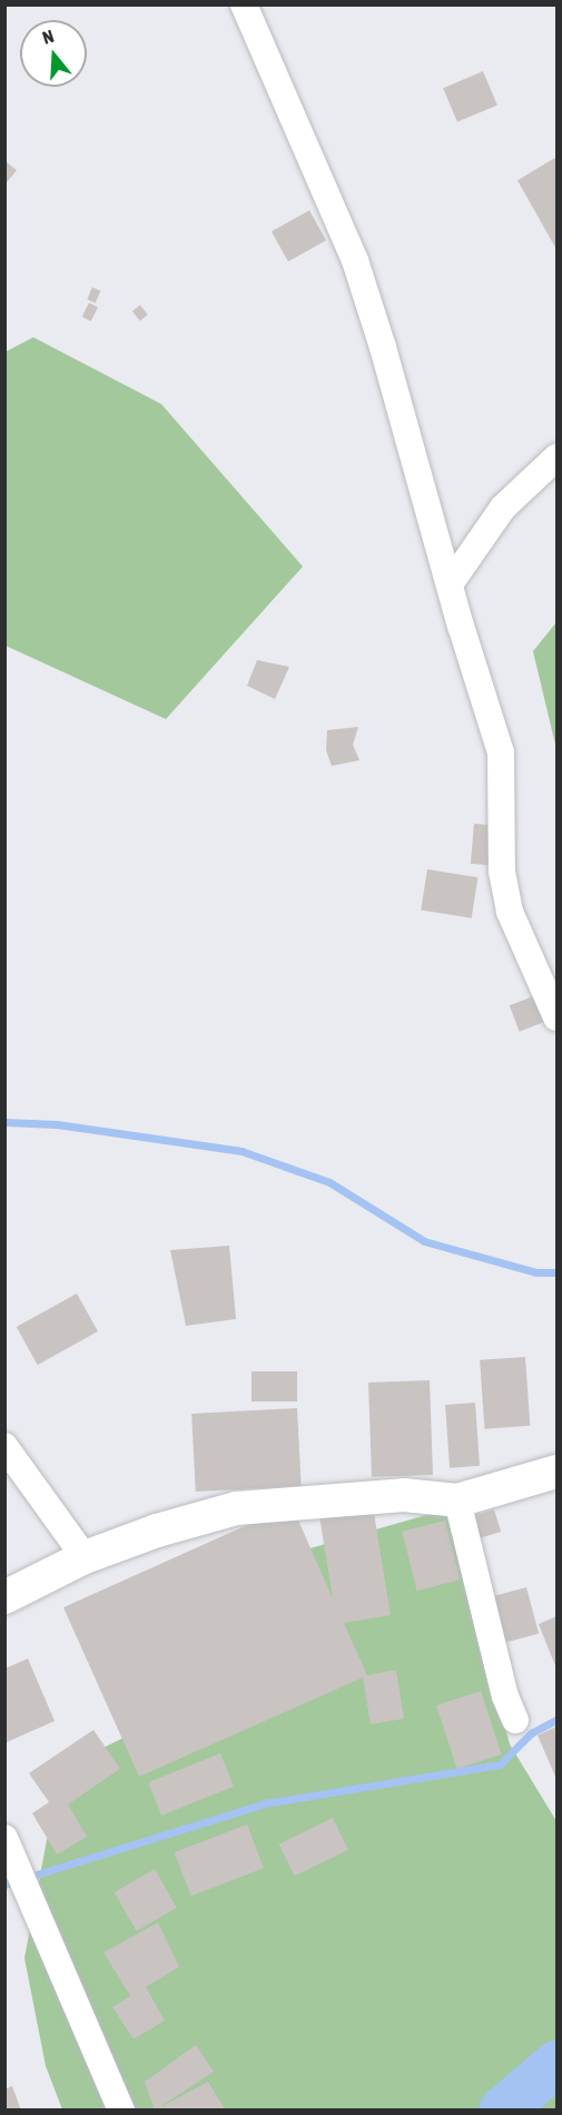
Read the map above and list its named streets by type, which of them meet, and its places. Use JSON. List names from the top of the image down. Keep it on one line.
{"north":"top"}
